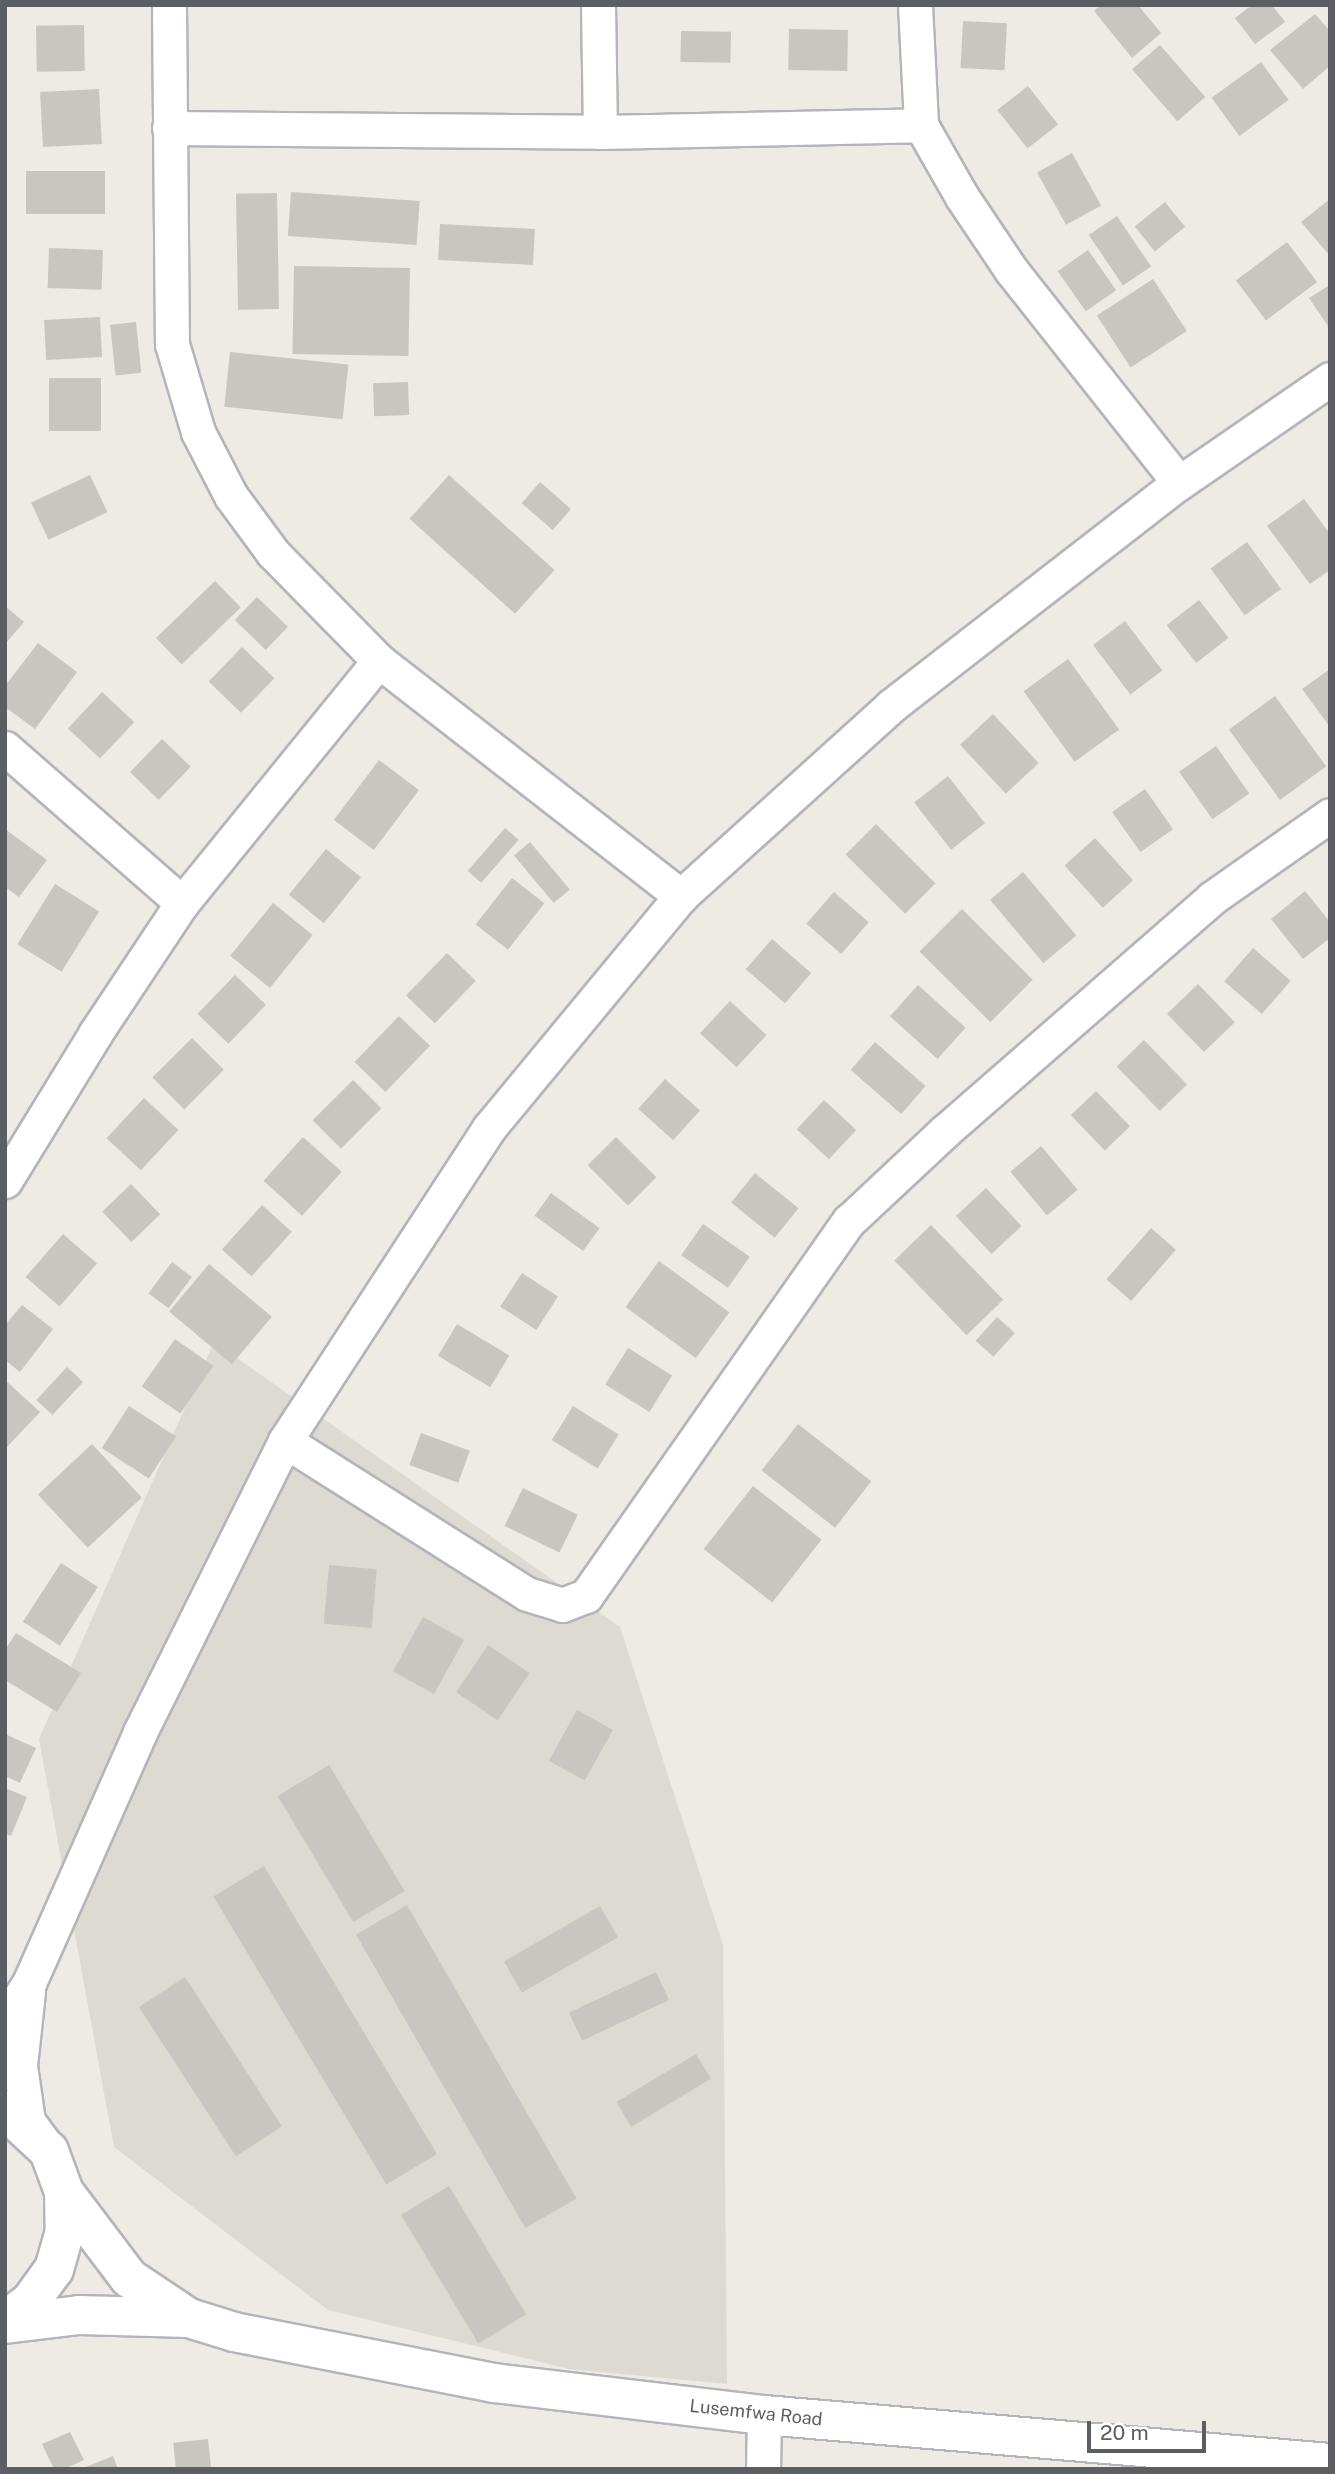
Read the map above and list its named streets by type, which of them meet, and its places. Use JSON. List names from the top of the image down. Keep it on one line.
{"streets":{"street":["Lusemfwa Road"]},"scale_bar":"20 m"}
